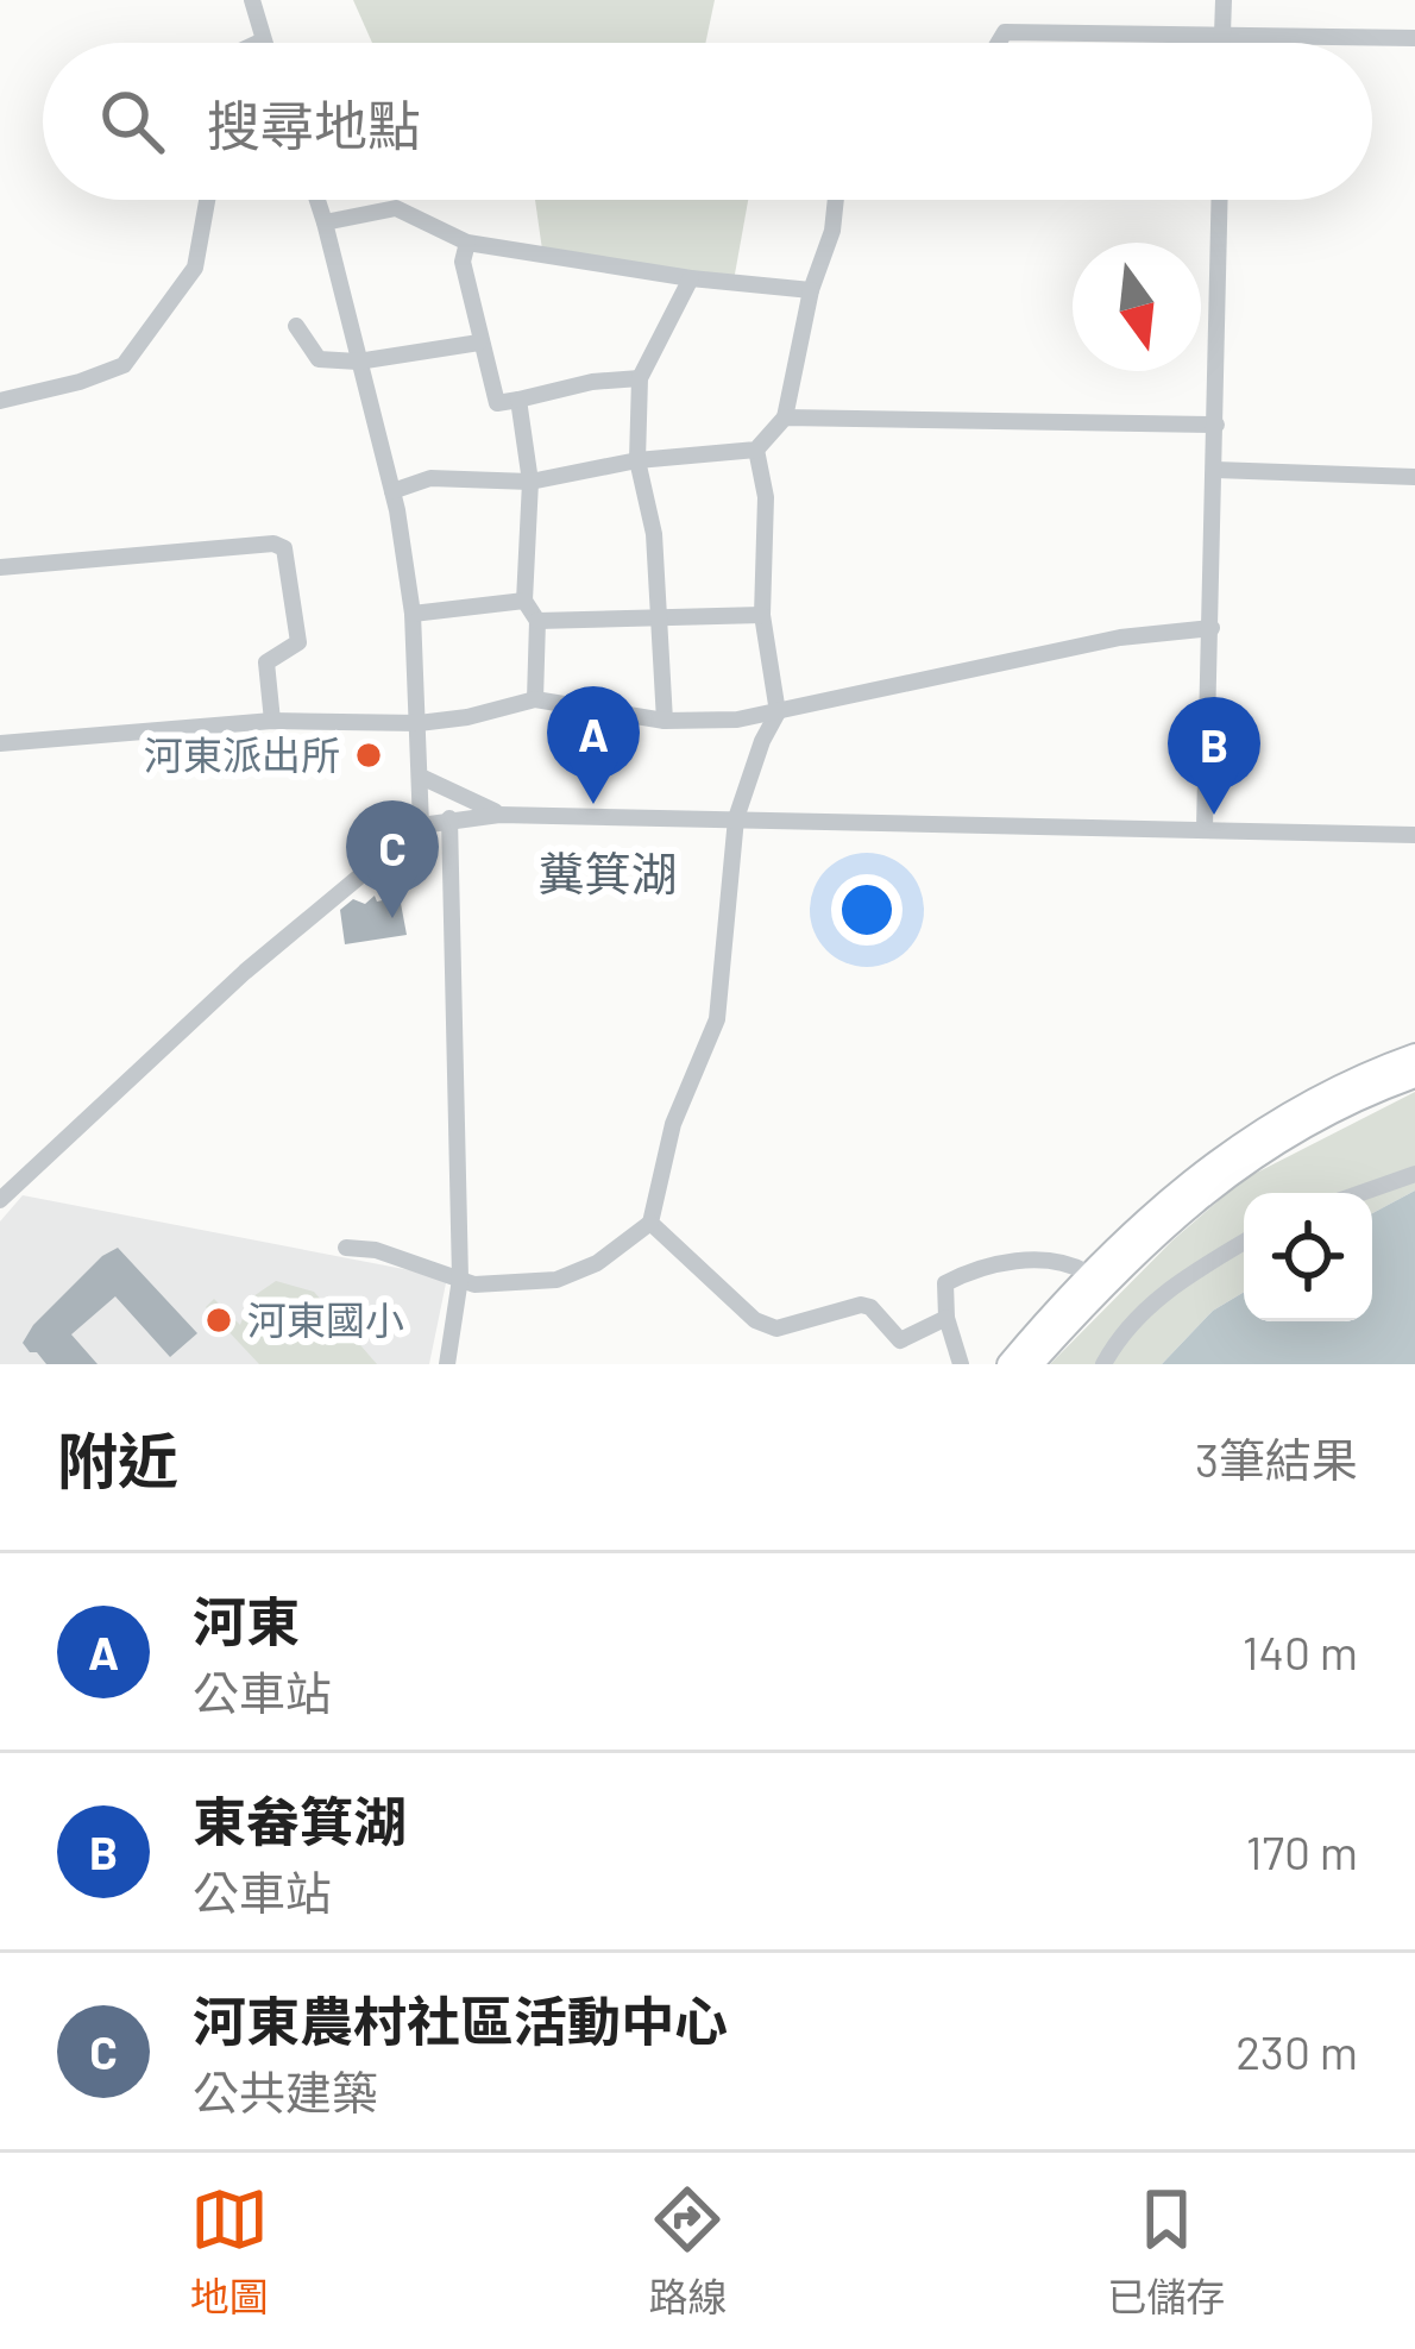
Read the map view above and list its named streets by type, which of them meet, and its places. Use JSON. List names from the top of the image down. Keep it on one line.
{"districts":["糞箕湖"],"places":["河東派出所","河東國小"],"north":"bottom","page":{"search":"搜尋地點","pins":["A","B","C"],"heading":["附近","3筆結果"],"list":[{"mark":"A","name":"河東","note":"公車站","value":"140 m"},{"mark":"B","name":"東畚箕湖","note":"公車站","value":"170 m"},{"mark":"C","name":"河東農村社區活動中心","note":"公共建築","value":"230 m"}],"nav":["地圖","路線","已儲存"]}}
